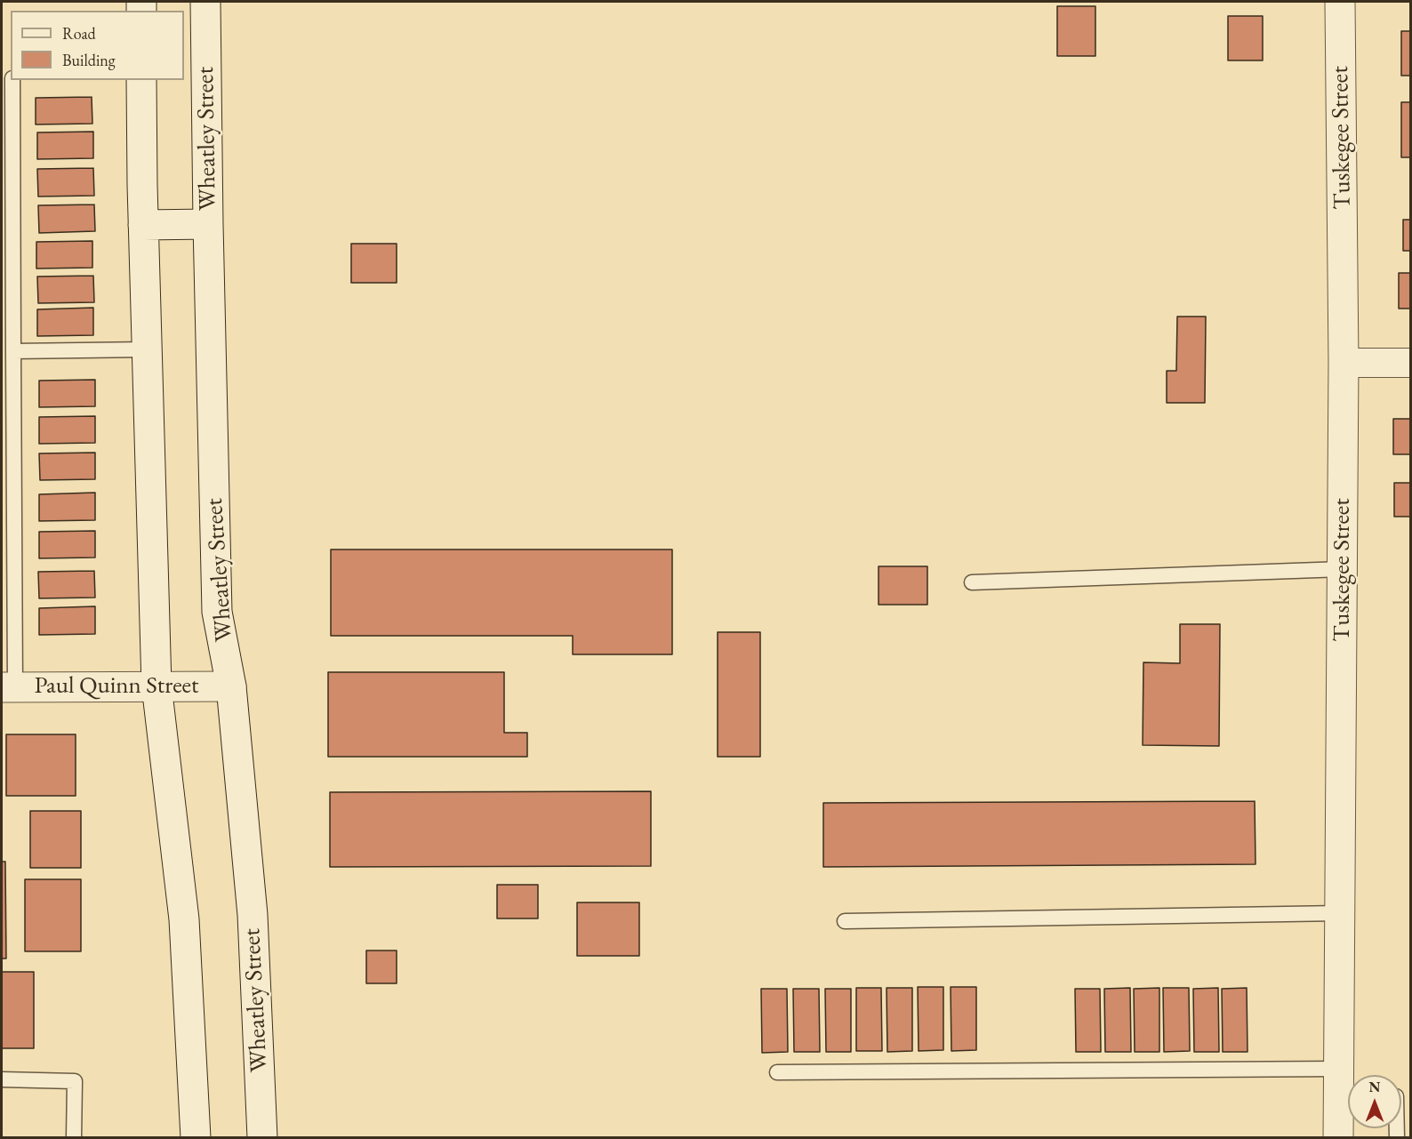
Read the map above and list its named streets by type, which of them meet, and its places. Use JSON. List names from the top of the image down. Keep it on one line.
{"streets":{"main road":["Tuskegee Street","Wheatley Street","Paul Quinn Street"]},"crossings":[["Wheatley Street","Paul Quinn Street"]],"legend":["Road","Building"],"north":"top"}
